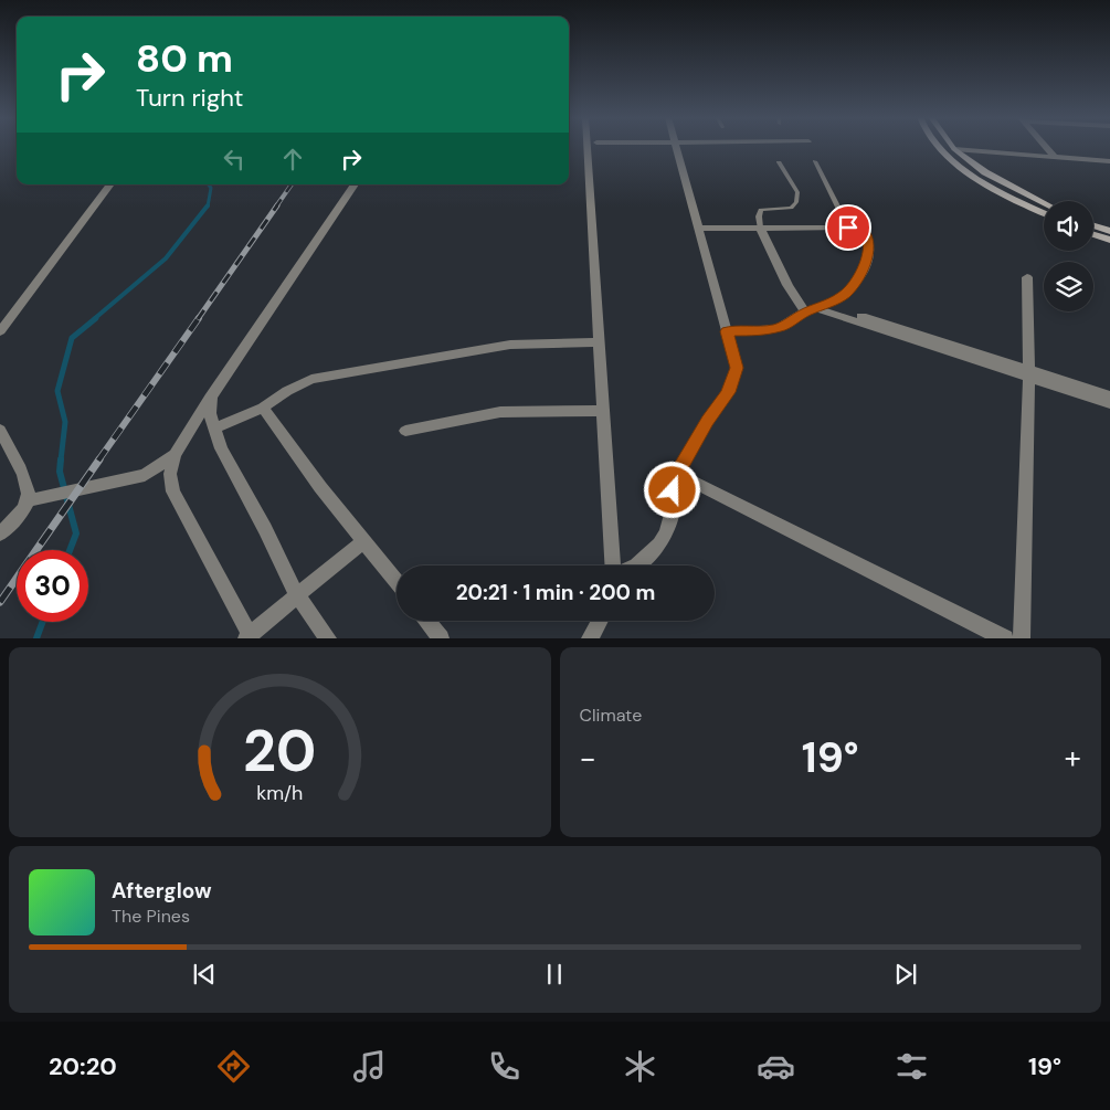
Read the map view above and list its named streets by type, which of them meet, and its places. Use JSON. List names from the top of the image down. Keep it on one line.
{"page":{"turn":["80 m","Turn right"],"limit":"30","trip":"20:21 · 1 min · 200 m","tile":"Climate","heat":["−","19°","+"],"song":["Afterglow","The Pines"],"tabs":["20:20","19°"],"gauge":["20","km/h"]}}
